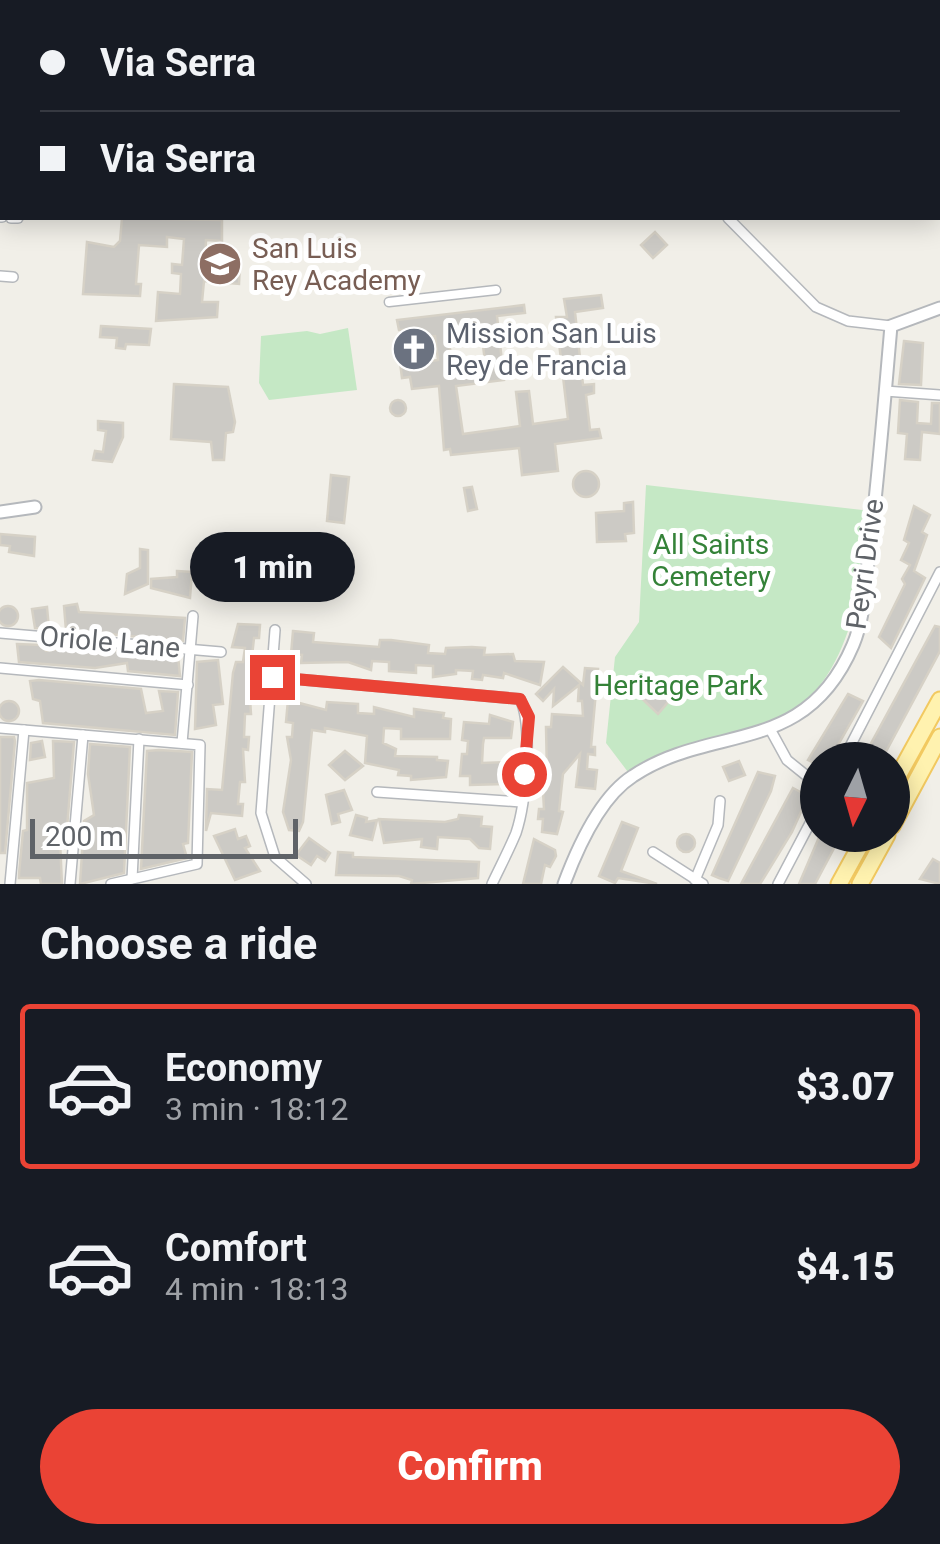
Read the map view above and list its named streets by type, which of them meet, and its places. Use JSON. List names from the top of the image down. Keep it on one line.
{"streets":{"street":["Peyri Drive","Oriole Lane"]},"parks":["All Saints Cemetery","Heritage Park"],"places":{"school or university":["San Luis Rey Academy"],"church":["Mission San Luis Rey de Francia"]},"scale_bar":"200 m","north":"bottom","page":{"banner":["Via Serra","Via Serra"],"bubble":"1 min","scale":"200 m","heading":"Choose a ride","list":[{"name":"Economy","note":"3 min · 18:12","value":"$3.07"},{"name":"Comfort","note":"4 min · 18:13","value":"$4.15"}],"buttons":"Confirm"}}
